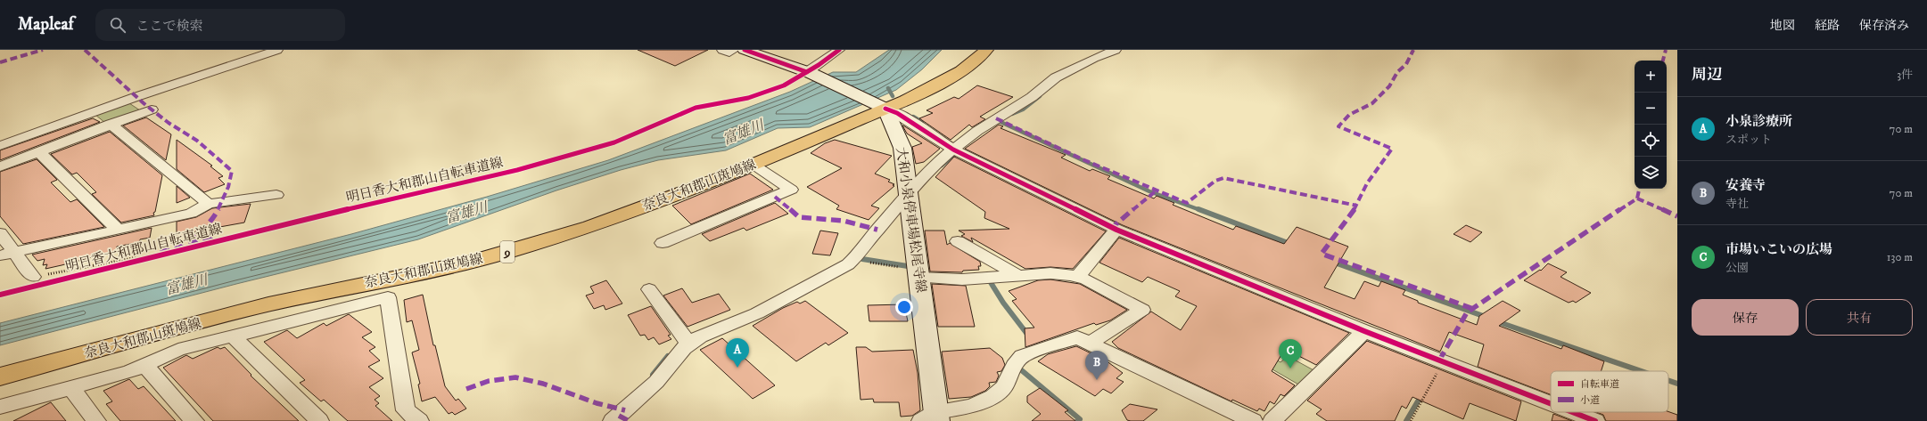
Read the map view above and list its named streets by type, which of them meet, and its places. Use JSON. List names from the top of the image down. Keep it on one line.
{"streets":{"main road":["奈良大和郡山斑鳩線","大和小泉停車場松尾寺線","9"],"cycle path":["明日香大和郡山自転車道線"]},"crossings":[["奈良大和郡山斑鳩線","大和小泉停車場松尾寺線"]],"water":["富雄川"],"legend":["自転車道","小道"],"page":{"header":"Mapleaf","search":"ここで検索","nav":["地図","経路","保存済み"],"heading":["周辺","3件"],"map_buttons":["+","−"],"list":[{"mark":"A","name":"小泉診療所","note":"スポット","value":"70 m"},{"mark":"B","name":"安養寺","note":"寺社","value":"70 m"},{"mark":"C","name":"市場いこいの広場","note":"公園","value":"130 m"}],"buttons":["保存","共有"],"pins":["A","C","B"]}}
